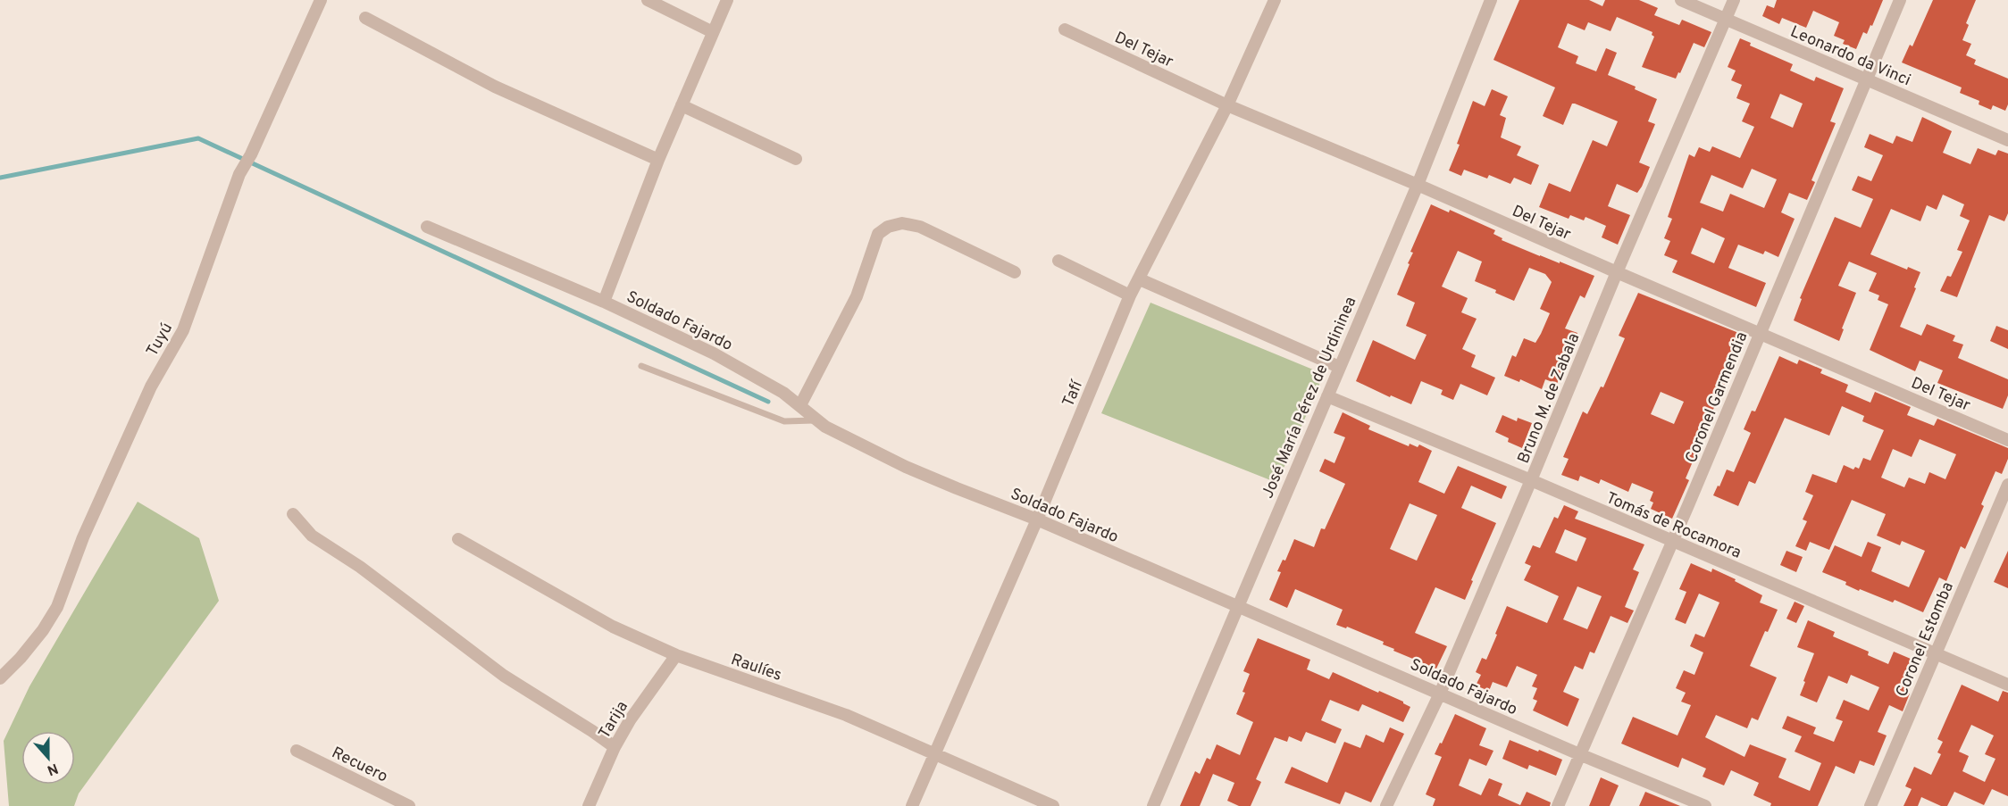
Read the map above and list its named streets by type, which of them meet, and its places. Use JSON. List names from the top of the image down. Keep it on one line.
{"streets":{"street":["Del Tejar","Leonardo da Vinci","Soldado Fajardo","Tuyú","Tafí","José María Pérez de Urdininea","Coronel Garmendia","Bruno M. de Zabala","Tomás de Rocamora","Coronel Estomba","Raulíes","Tarija","Recuero"]},"crossings":[["Del Tejar","Tafí"],["Del Tejar","José María Pérez de Urdininea"],["Del Tejar","Coronel Garmendia"],["Del Tejar","Bruno M. de Zabala"],["Leonardo da Vinci","Coronel Garmendia"],["Leonardo da Vinci","Bruno M. de Zabala"],["Soldado Fajardo","Tafí"],["Soldado Fajardo","José María Pérez de Urdininea"],["Soldado Fajardo","Coronel Garmendia"],["Soldado Fajardo","Bruno M. de Zabala"],["Tafí","Raulíes"],["José María Pérez de Urdininea","Tomás de Rocamora"],["Coronel Garmendia","Tomás de Rocamora"],["Bruno M. de Zabala","Tomás de Rocamora"],["Tomás de Rocamora","Coronel Estomba"],["Raulíes","Tarija"]],"north":"bottom"}
